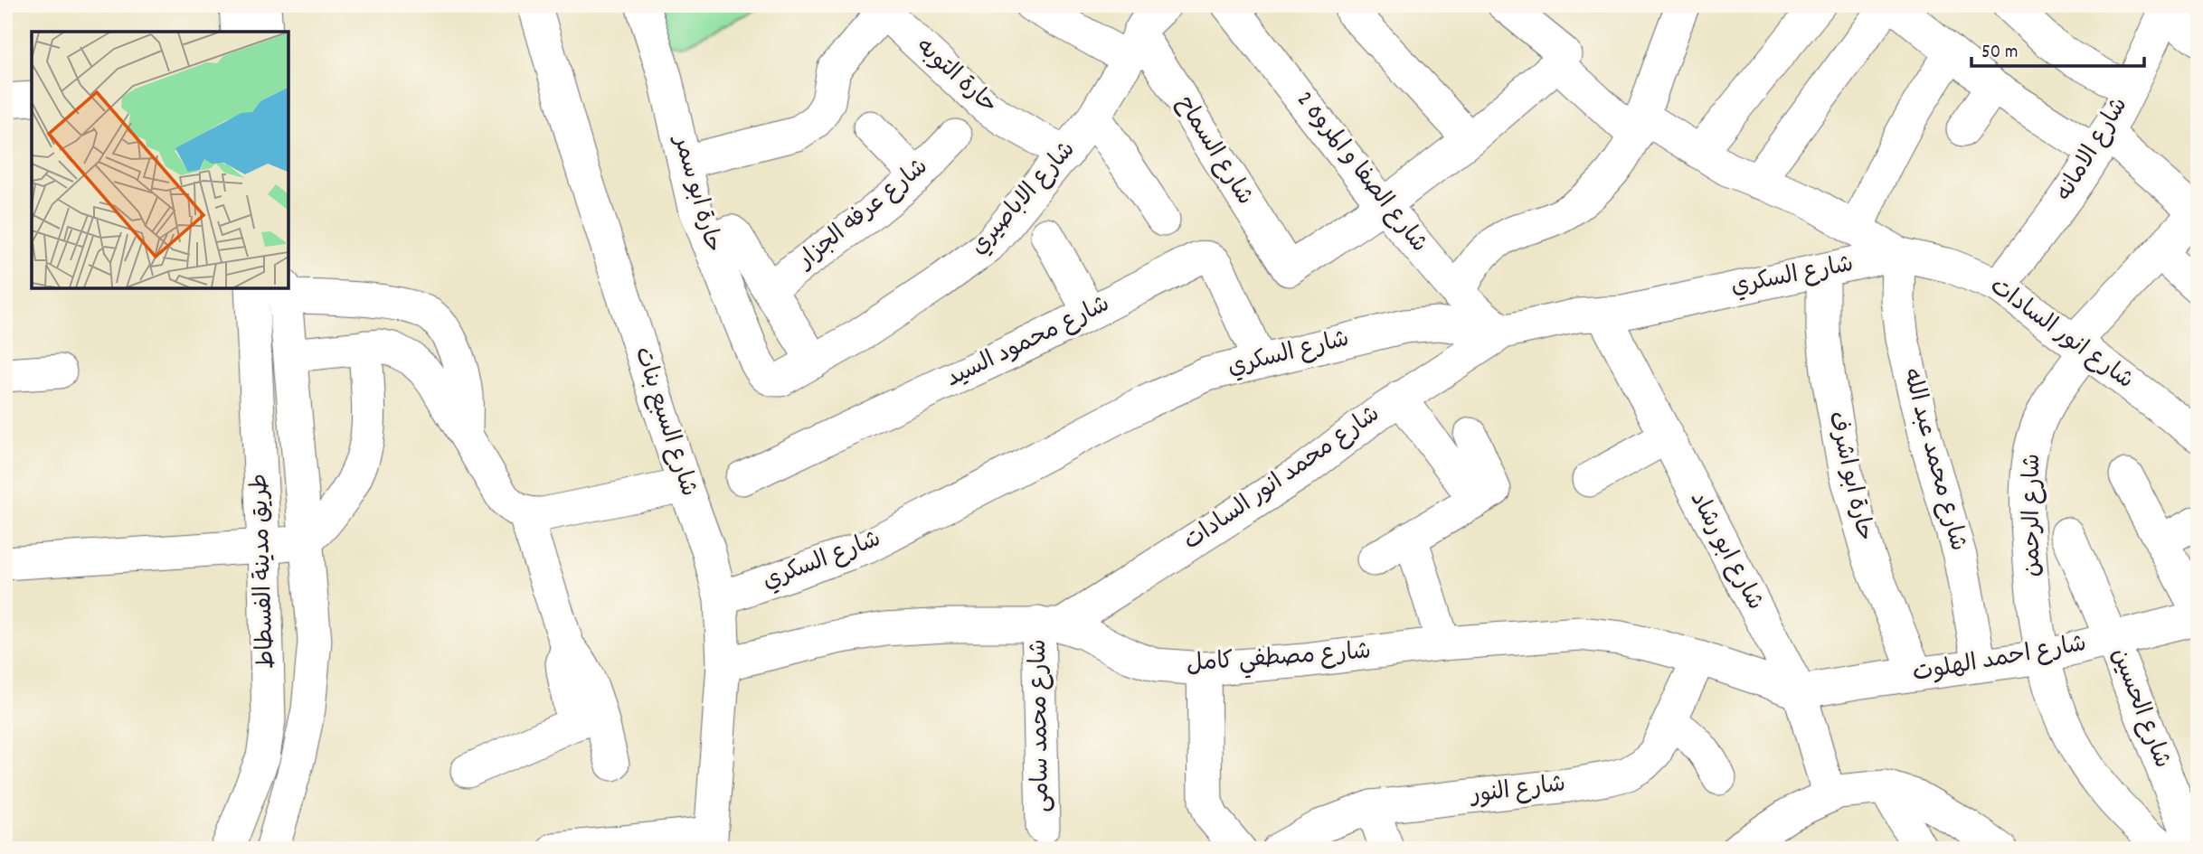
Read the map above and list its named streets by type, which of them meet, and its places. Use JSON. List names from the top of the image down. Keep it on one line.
{"streets":{"street":["حارة التوبه","شارع الامانه","شارع السماح","شارع الصفا و المروه 2","حارة ابو سمر","شارع الاباصيري","شارع عرفه الجزار","شارع السكري","شارع انور السادات","شارع محمود السيد","شارع السبع بنات","شارع محمد عبد الله","حارة ابو اشرف","شارع محمد انور السادات","شارع الرحمن","شارع ابو رشاد","طريق مدينة الفسطاط","شارع مصطفي كامل","شارع احمد الهلوت","شارع الحسين","شارع محمد سامى","شارع النور"]},"crossings":[["حارة التوبه","حارة ابو سمر"],["حارة التوبه","شارع الاباصيري"],["شارع الامانه","شارع انور السادات"],["شارع السماح","شارع الصفا و المروه 2"],["شارع السماح","شارع الاباصيري"],["شارع الصفا و المروه 2","شارع السكري"],["شارع الصفا و المروه 2","شارع محمد انور السادات"],["حارة ابو سمر","شارع الاباصيري"],["شارع السكري","شارع انور السادات"],["شارع السكري","شارع محمود السيد"],["شارع السكري","شارع السبع بنات"],["شارع السكري","شارع محمد عبد الله"],["شارع السكري","حارة ابو اشرف"],["شارع السكري","شارع محمد انور السادات"],["شارع السكري","شارع ابو رشاد"],["شارع انور السادات","شارع محمد عبد الله"],["شارع انور السادات","شارع الرحمن"],["شارع السبع بنات","شارع مصطفي كامل"],["شارع محمد عبد الله","شارع احمد الهلوت"],["حارة ابو اشرف","شارع احمد الهلوت"],["شارع محمد انور السادات","شارع مصطفي كامل"],["شارع محمد انور السادات","شارع محمد سامى"],["شارع الرحمن","شارع احمد الهلوت"],["شارع ابو رشاد","شارع مصطفي كامل"],["شارع ابو رشاد","شارع احمد الهلوت"],["شارع مصطفي كامل","شارع احمد الهلوت"],["شارع مصطفي كامل","شارع محمد سامى"],["شارع مصطفي كامل","شارع النور"],["شارع احمد الهلوت","شارع الحسين"]],"scale_bar":"50 m"}
